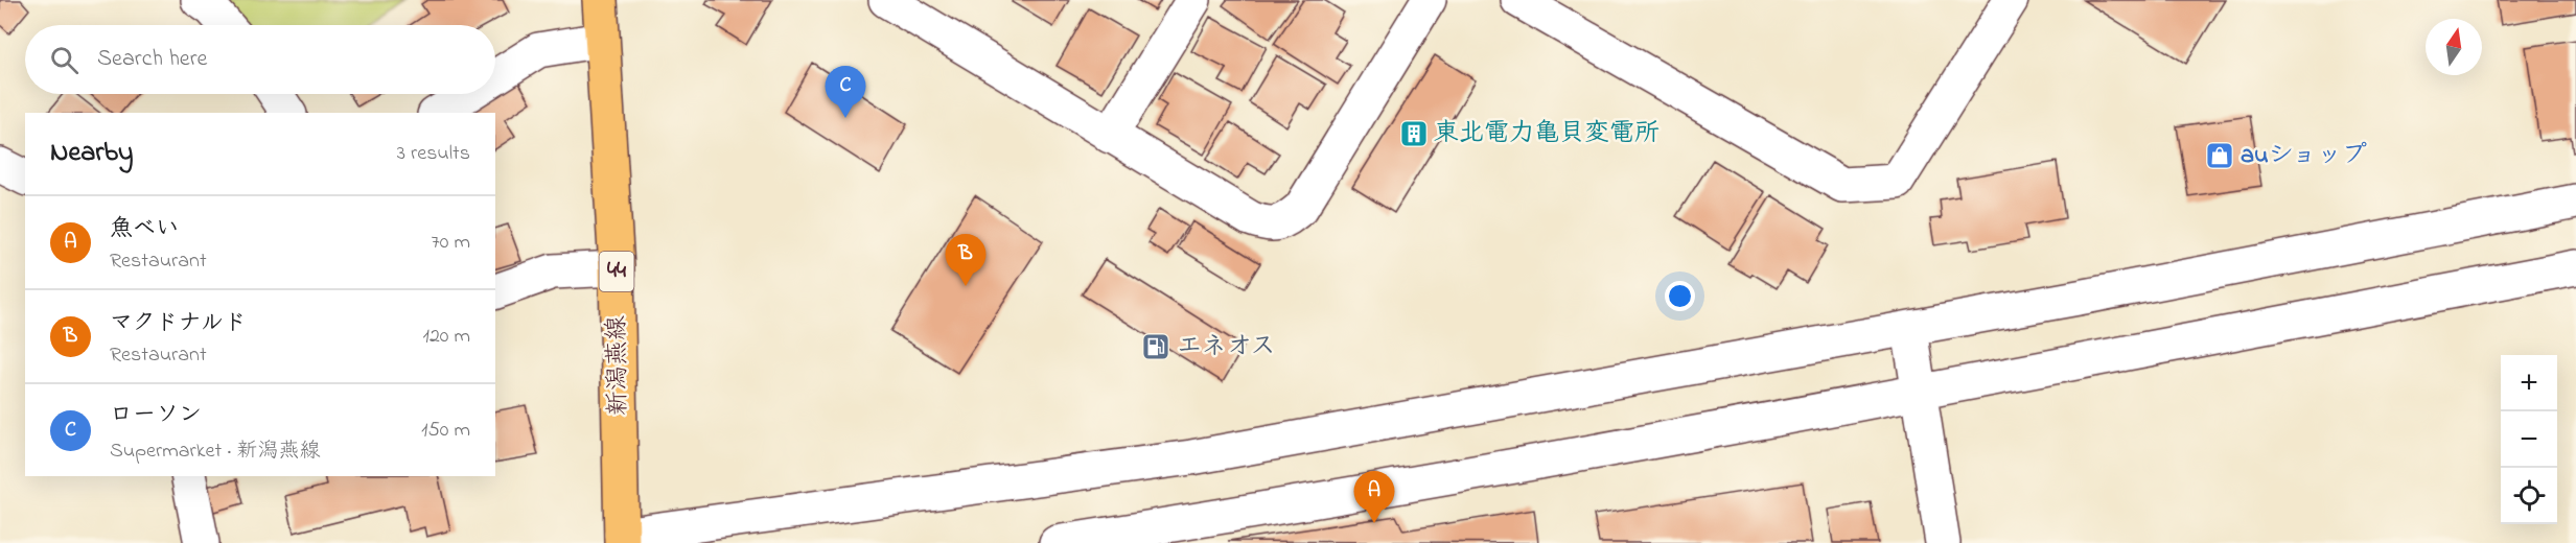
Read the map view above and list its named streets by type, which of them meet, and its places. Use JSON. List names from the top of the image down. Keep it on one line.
{"streets":{"main road":["44","新潟燕線"]},"places":{"building":["東北電力亀貝変電所"],"shop":["auショップ"],"fuel station":["エネオス"]},"north":"top","page":{"search":"Search here","pins":["C","B","A"],"heading":["Nearby","3 results"],"list":[{"mark":"A","name":"魚べい","note":"Restaurant","value":"70 m"},{"mark":"B","name":"マクドナルド","note":"Restaurant","value":"120 m"},{"mark":"C","name":"ローソン","note":"Supermarket · 新潟燕線","value":"150 m"}],"map_buttons":["+","−"]}}
